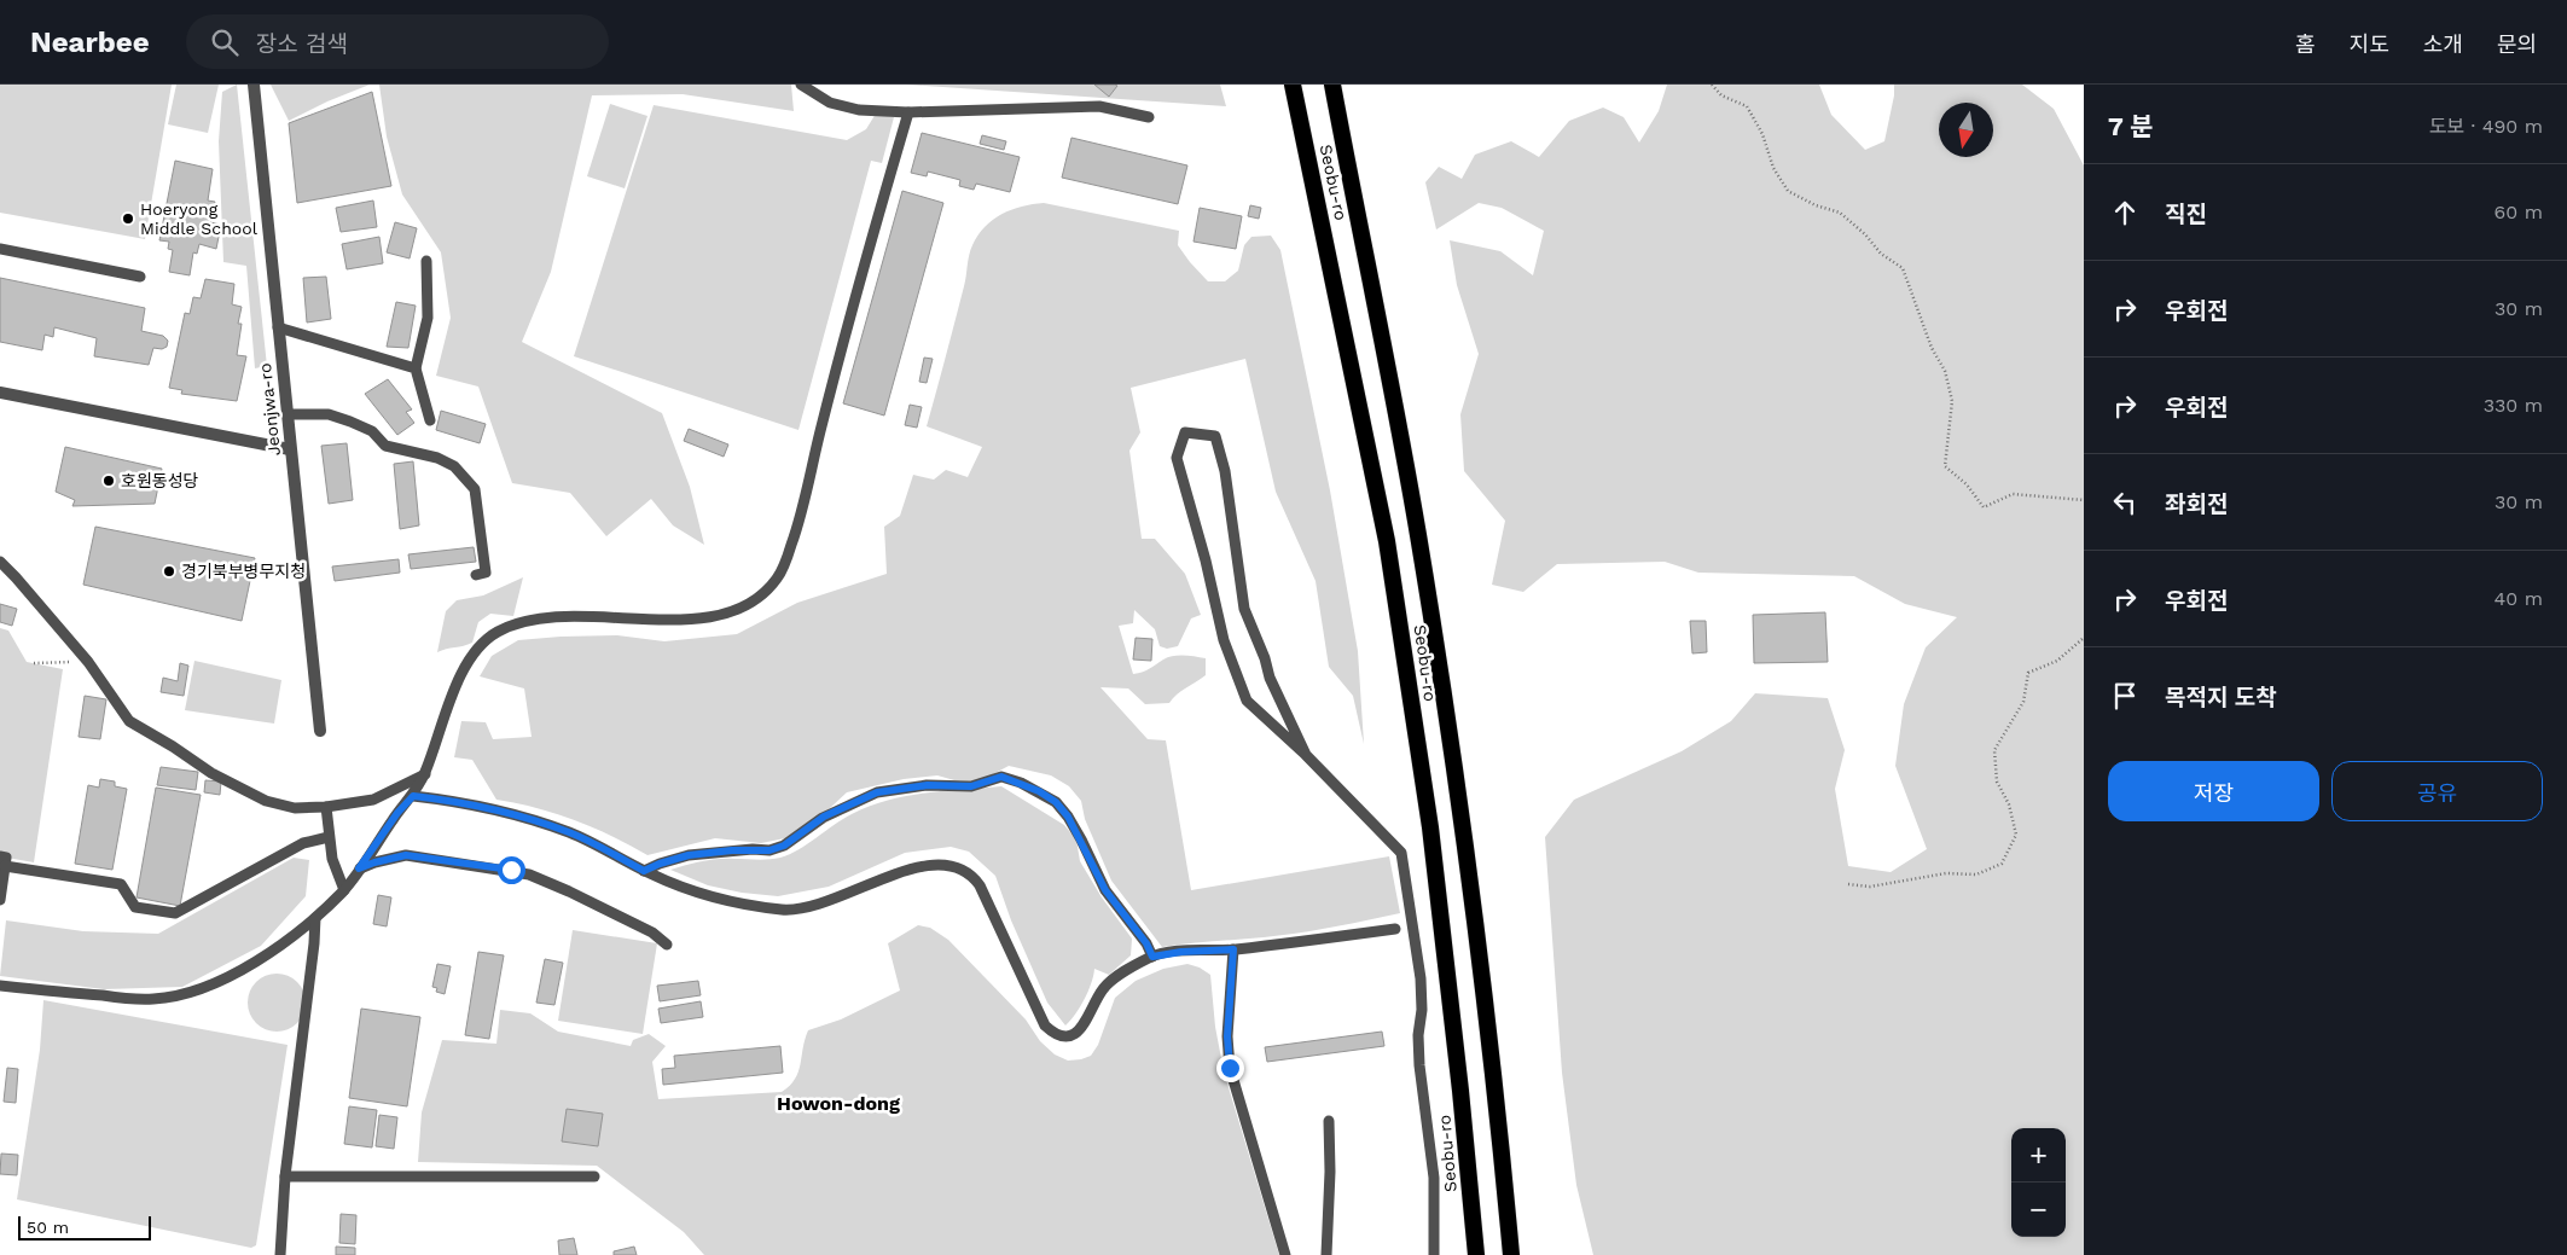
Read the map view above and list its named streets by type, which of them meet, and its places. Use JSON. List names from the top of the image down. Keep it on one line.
{"streets":{"highway":["Seobu-ro"],"street":["Jeonjwa-ro"]},"districts":["Howon-dong"],"places":["Hoeryong Middle School","호원동성당","경기북부병무지청"],"scale_bar":"50 m","north":"bottom","page":{"header":"Nearbee","search":"장소 검색","nav":["홈","지도","소개","문의"],"heading":["7 분","도보 · 490 m"],"list":[["직진","60 m"],["우회전","30 m"],["우회전","330 m"],["좌회전","30 m"],["우회전","40 m"],"목적지 도착"],"buttons":["저장","공유"],"map_buttons":["+","−"],"scale":"50 m"}}
